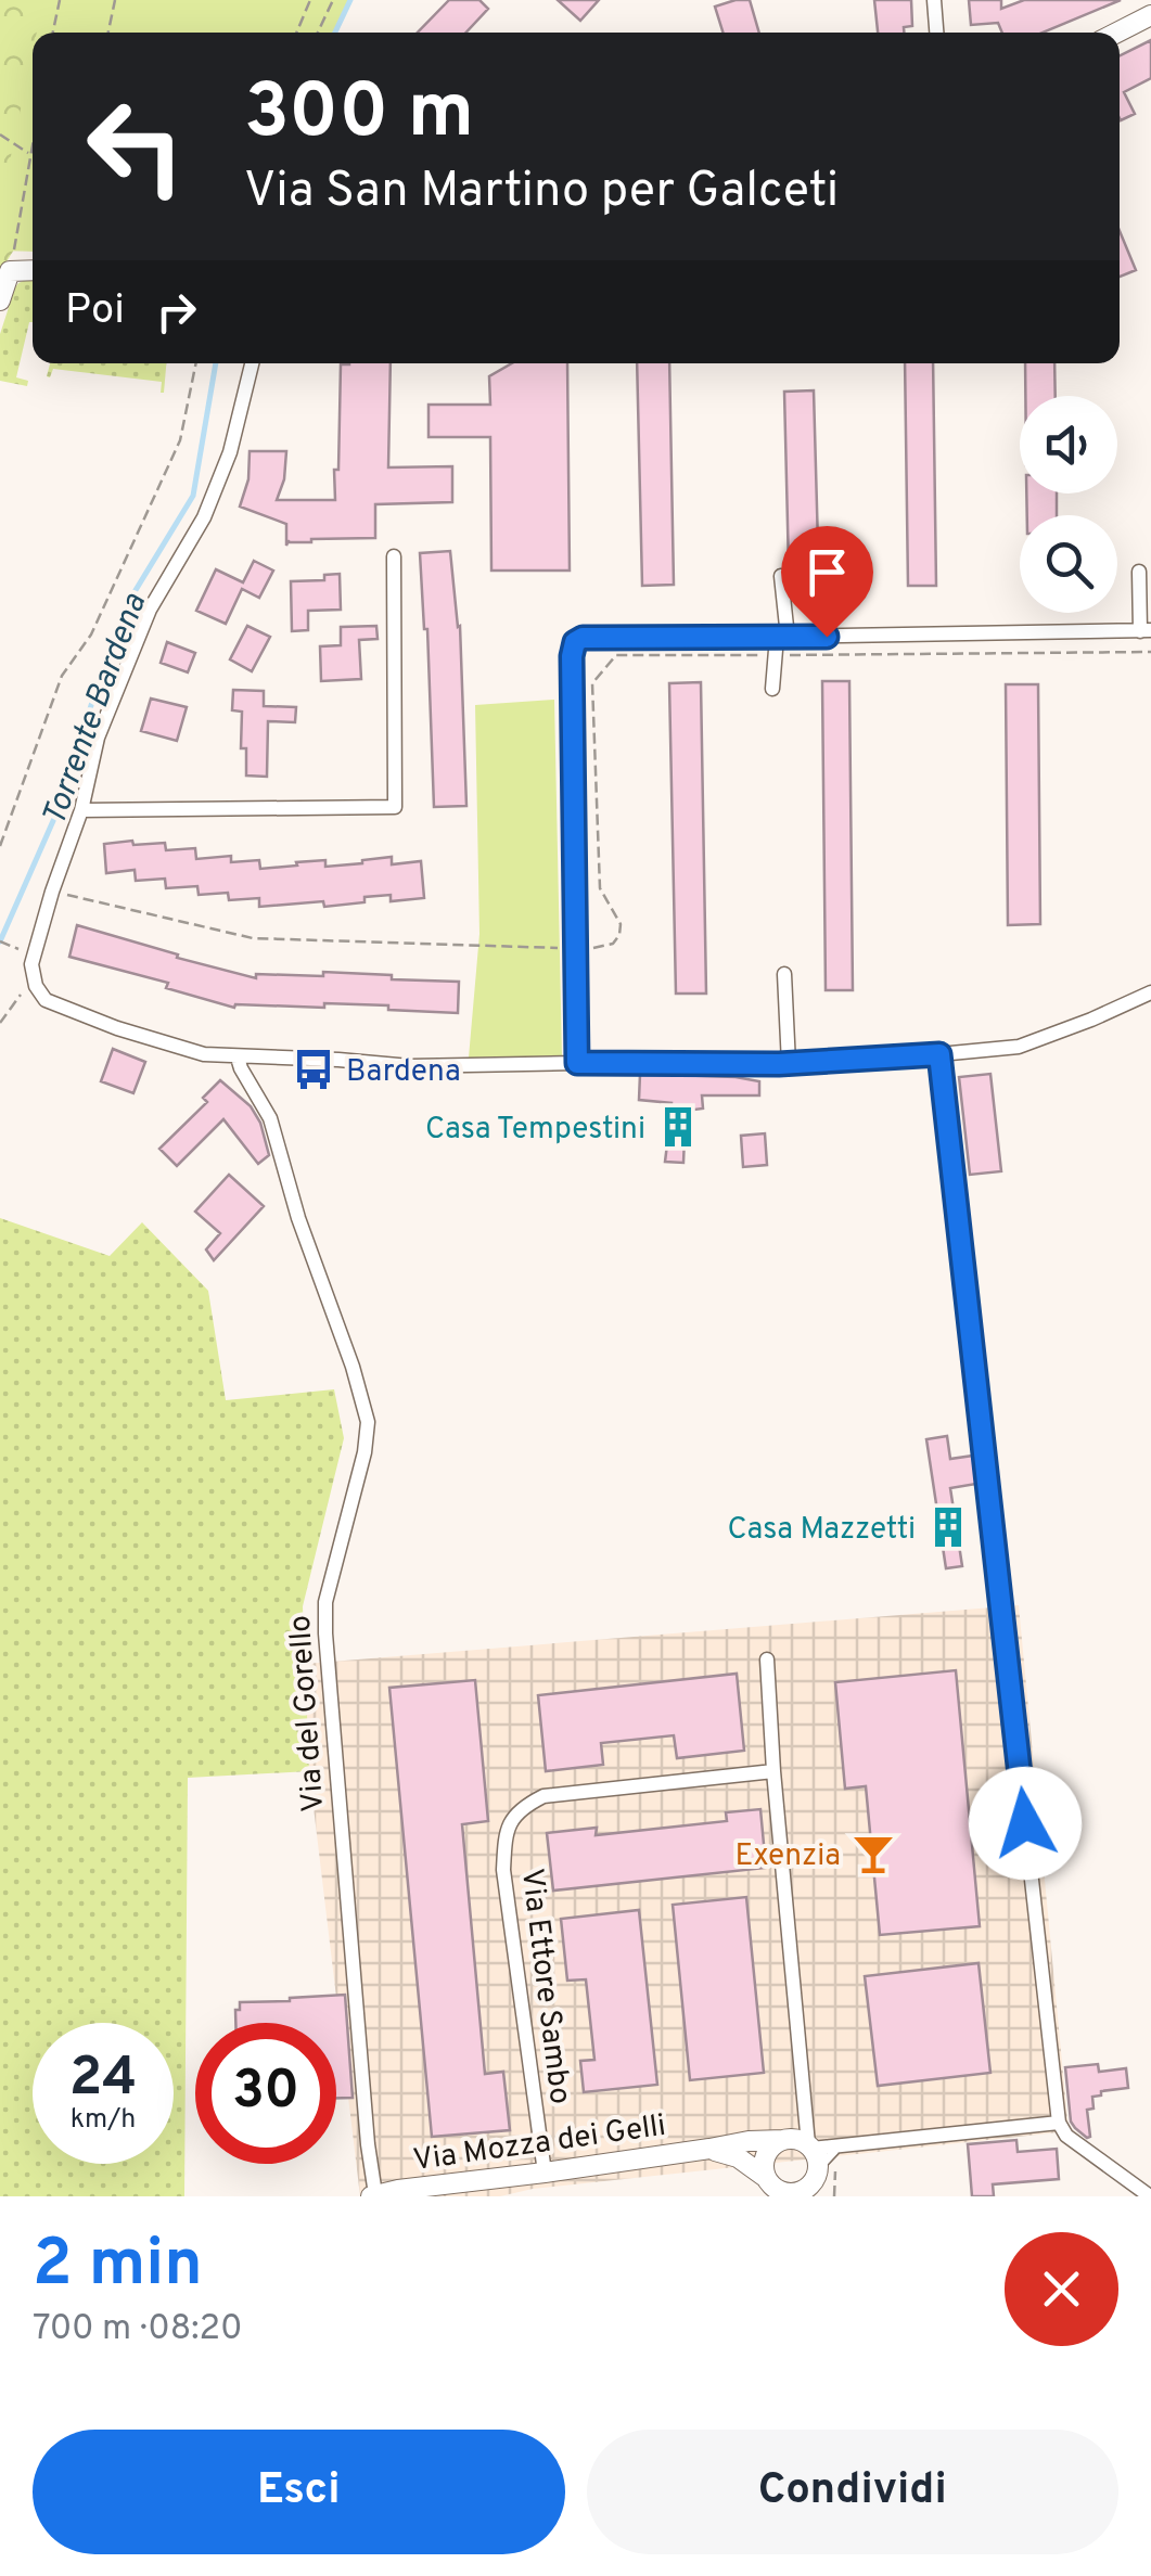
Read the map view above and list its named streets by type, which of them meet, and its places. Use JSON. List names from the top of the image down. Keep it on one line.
{"streets":{"street":["Via del Gorello","Via Ettore Sambo","Via Mozza dei Gelli"]},"crossings":[["Via del Gorello","Via Mozza dei Gelli"],["Via Ettore Sambo","Via Mozza dei Gelli"]],"water":["Torrente Bardena"],"places":{"bus stop":["Bardena"],"building":["Casa Tempestini","Casa Mazzetti"],"bar":["Exenzia"]},"page":{"turn":["300 m","Via San Martino per Galceti"],"then":"Poi","speed":"24 km/h","limit":"30","heading":["2 min","700 m · 08:20"],"buttons":["Esci","Condividi"]}}
